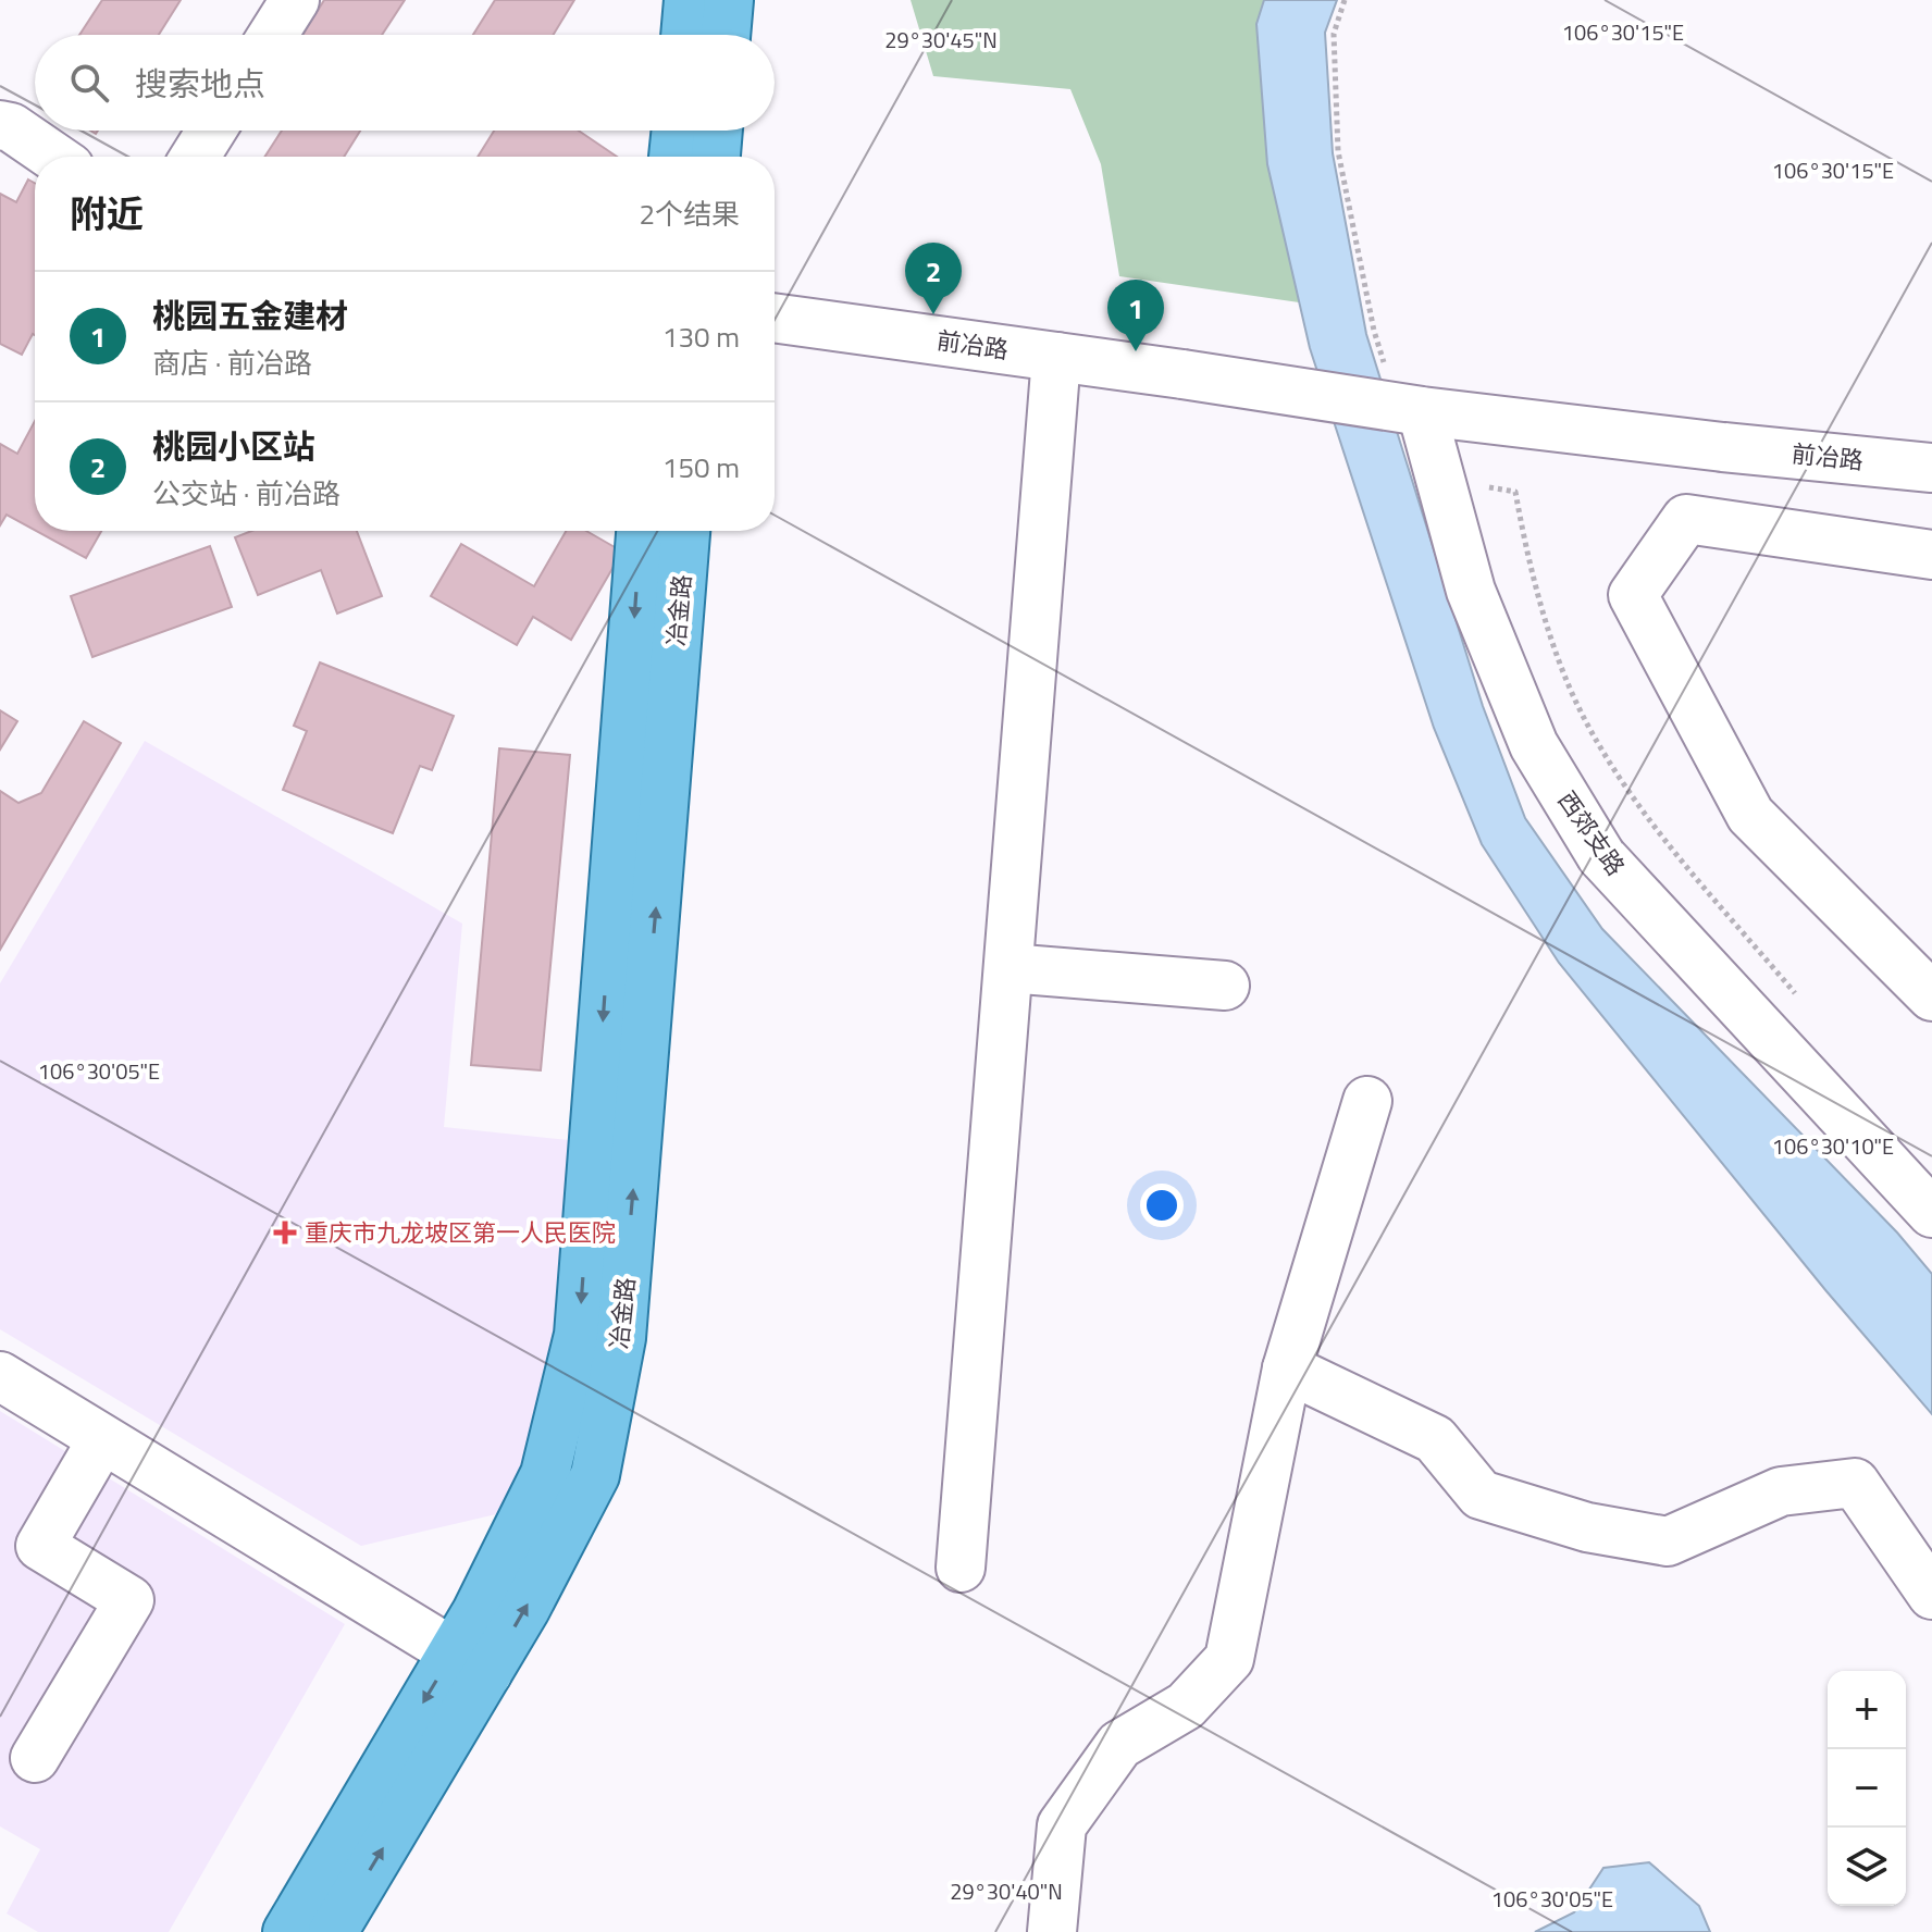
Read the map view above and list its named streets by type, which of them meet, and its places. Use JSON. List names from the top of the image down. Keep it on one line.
{"streets":{"main road":["冶金路"],"street":["前冶路","西郊支路"]},"crossings":[["前冶路","西郊支路"]],"places":{"health":["重庆市九龙坡区第一人民医院"]},"page":{"search":"搜索地点","heading":["附近","2个结果"],"pins":["2","1"],"list":[{"mark":"1","name":"桃园五金建材","note":"商店 · 前冶路","value":"130 m"},{"mark":"2","name":"桃园小区站","note":"公交站 · 前冶路","value":"150 m"}],"map_buttons":["+","−"]},"coordinates":["106°30'15\"E","29°30'45\"N","106°30'05\"E","106°30'10\"E","29°30'40\"N"]}
